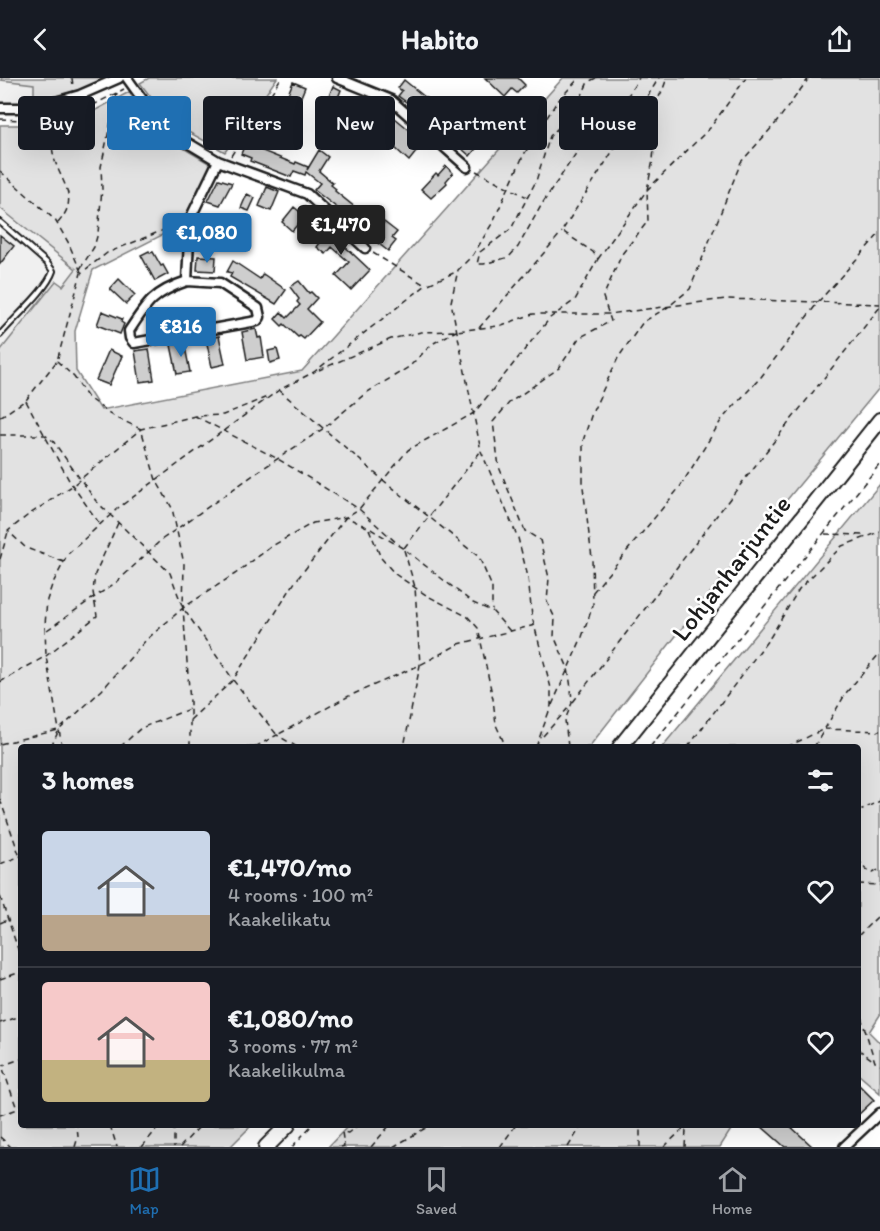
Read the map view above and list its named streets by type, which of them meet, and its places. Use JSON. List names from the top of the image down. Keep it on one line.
{"streets":{"highway":["Lohjanharjuntie"]},"page":{"header":"Habito","chip":["Buy","Rent","Filters","New","Apartment","House"],"price":["€1,470","€1,080","€816"],"heading":"3 homes","list":[{"name":"€1,470/mo","note":"4 rooms · 100 m² · Kaakelikatu"},{"name":"€1,080/mo","note":"3 rooms · 77 m² · Kaakelikulma"}],"tabs":["Map","Saved","Home"]}}
